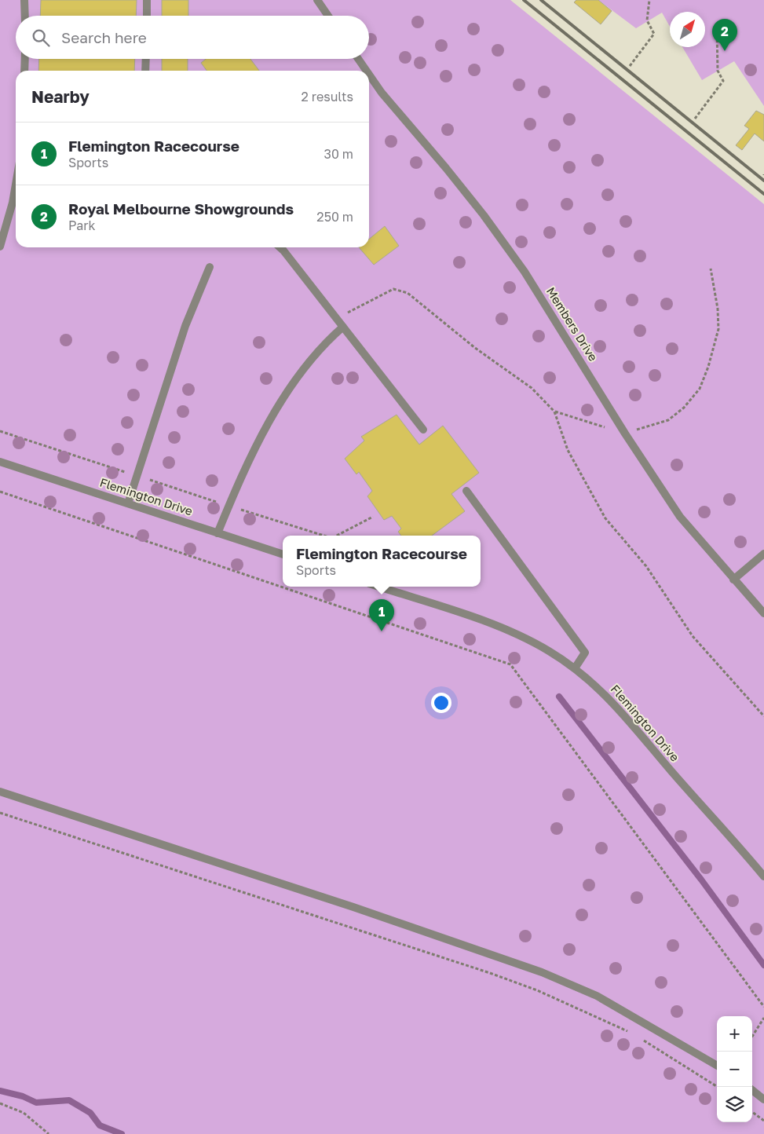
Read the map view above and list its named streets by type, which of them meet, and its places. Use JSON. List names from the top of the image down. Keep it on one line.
{"streets":{"lane":["Members Drive","Flemington Drive"]},"north":"top right","page":{"search":"Search here","pins":["2","1"],"heading":["Nearby","2 results"],"list":[{"mark":"1","name":"Flemington Racecourse","note":"Sports","value":"30 m"},{"mark":"2","name":"Royal Melbourne Showgrounds","note":"Park","value":"250 m"}],"popup":["Flemington Racecourse","Sports"],"map_buttons":["+","−"]}}
